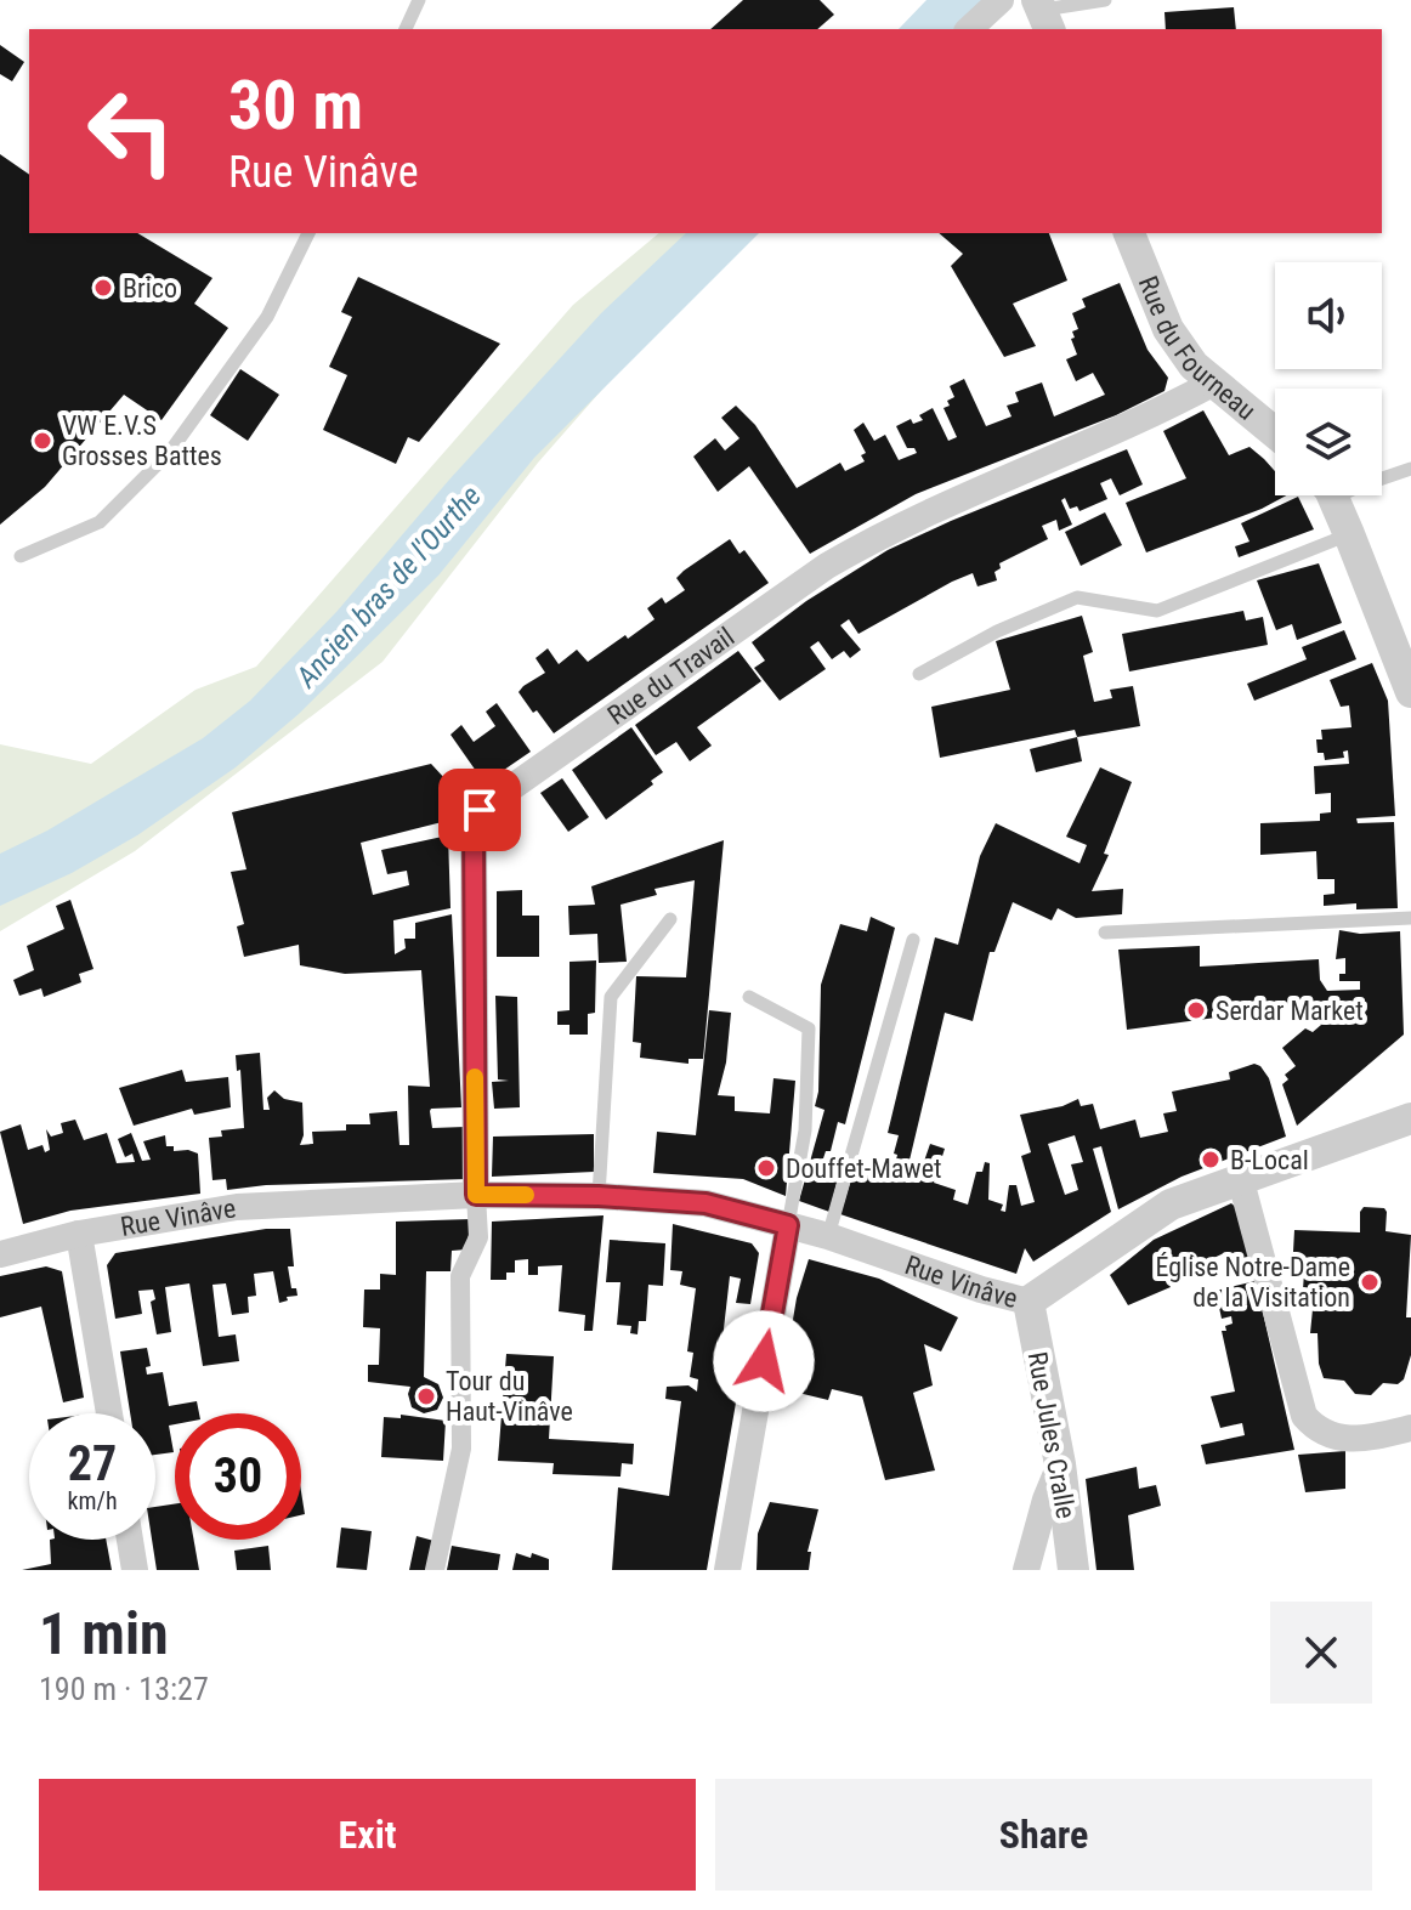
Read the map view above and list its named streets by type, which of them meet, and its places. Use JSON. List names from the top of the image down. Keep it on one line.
{"streets":{"street":["Rue du Fourneau","Rue du Travail","Rue Vinâve","Rue Jules Cralle"]},"crossings":[["Rue du Fourneau","Rue du Travail"],["Rue du Travail","Rue Vinâve"],["Rue Vinâve","Rue Jules Cralle"]],"water":["Ancien bras de l'Ourthe"],"places":["Brico","VW E.V.S Grosses Battes","Serdar Market","B-Local","Douffet-Mawet","Église Notre-Dame de la Visitation","Tour du Haut-Vinâve"],"page":{"turn":["30 m","Rue Vinâve"],"speed":"27 km/h","limit":"30","heading":["1 min","190 m · 13:27"],"buttons":["Exit","Share"]}}
